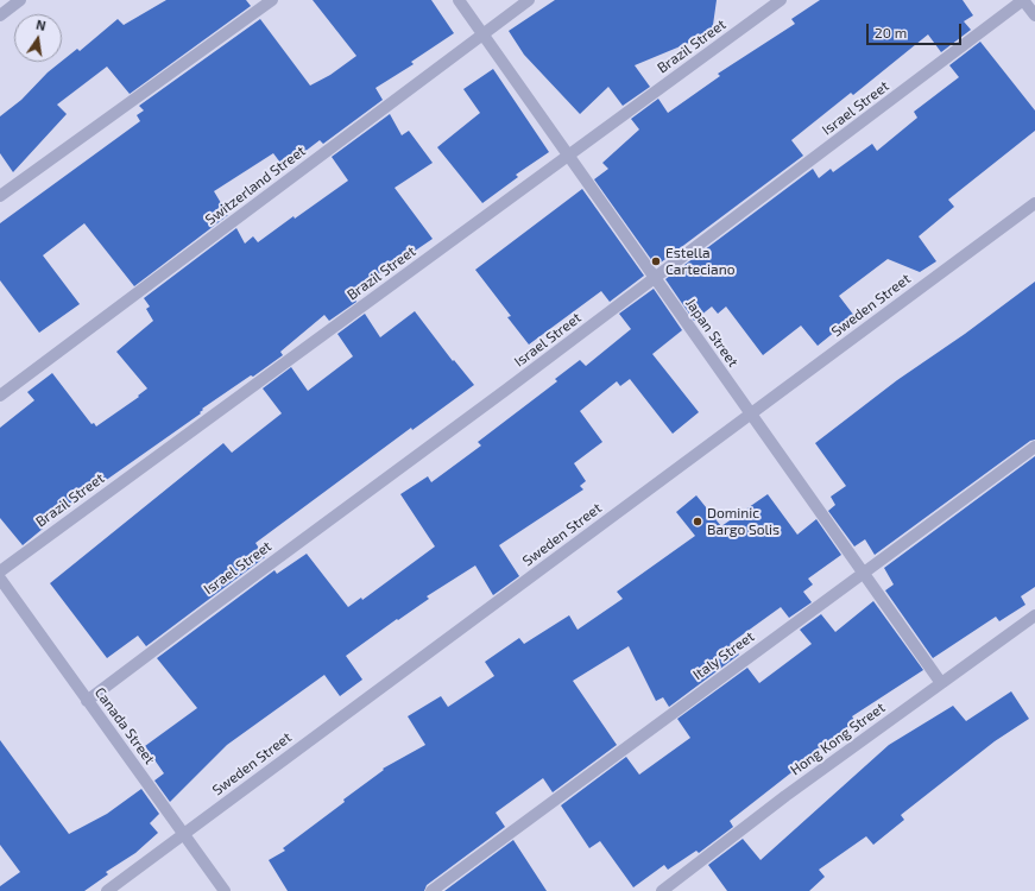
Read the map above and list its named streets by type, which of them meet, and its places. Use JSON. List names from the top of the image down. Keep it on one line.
{"streets":{"street":["Brazil Street","Israel Street","Switzerland Street","Sweden Street","Japan Street","Italy Street","Canada Street","Hong Kong Street"]},"crossings":[["Brazil Street","Japan Street"],["Israel Street","Japan Street"],["Israel Street","Canada Street"],["Switzerland Street","Japan Street"],["Sweden Street","Japan Street"],["Sweden Street","Canada Street"],["Japan Street","Italy Street"],["Japan Street","Hong Kong Street"]],"places":["Estella Carteciano","Dominic Bargo Solis"],"scale_bar":"20 m","north":"top"}
